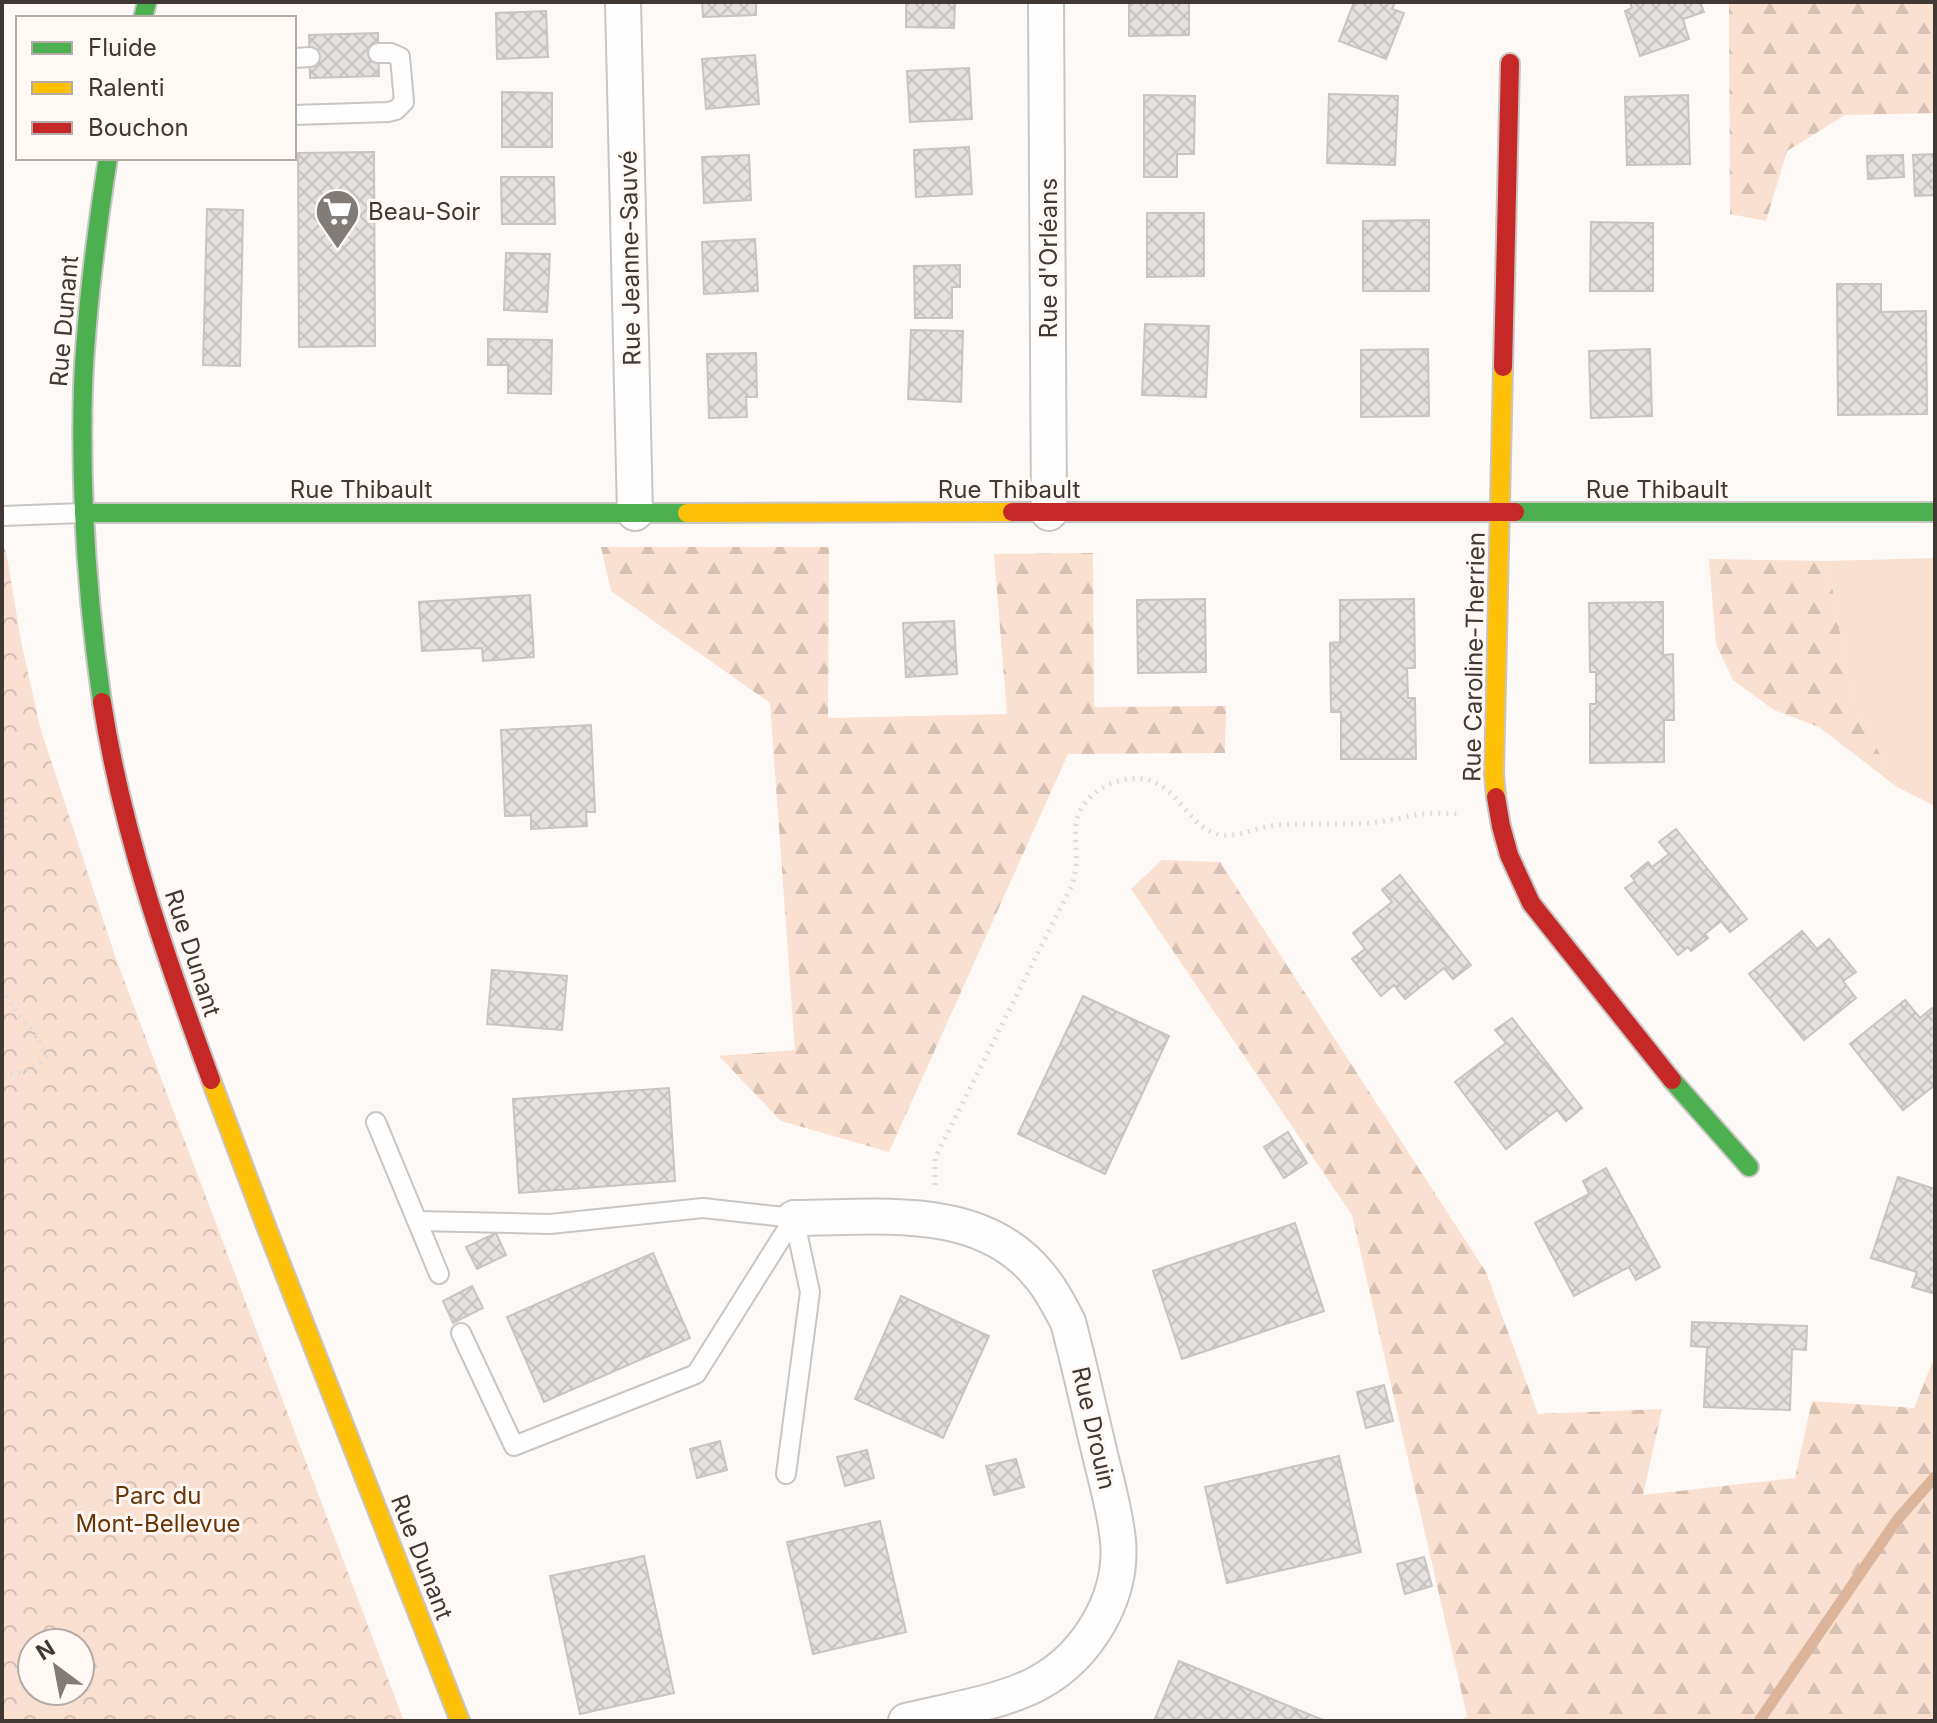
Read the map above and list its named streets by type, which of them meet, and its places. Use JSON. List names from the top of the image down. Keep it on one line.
{"streets":{"street":["Rue Jeanne-Sauvé","Rue d'Orléans","Rue Dunant","Rue Thibault","Rue Caroline-Therrien","Rue Drouin"]},"crossings":[["Rue Jeanne-Sauvé","Rue Thibault"],["Rue d'Orléans","Rue Thibault"],["Rue Dunant","Rue Thibault"],["Rue Thibault","Rue Caroline-Therrien"]],"parks":["Parc du Mont-Bellevue"],"places":{"supermarket":["Beau-Soir"]},"legend":["Fluide","Ralenti","Bouchon"],"north":"top left"}
